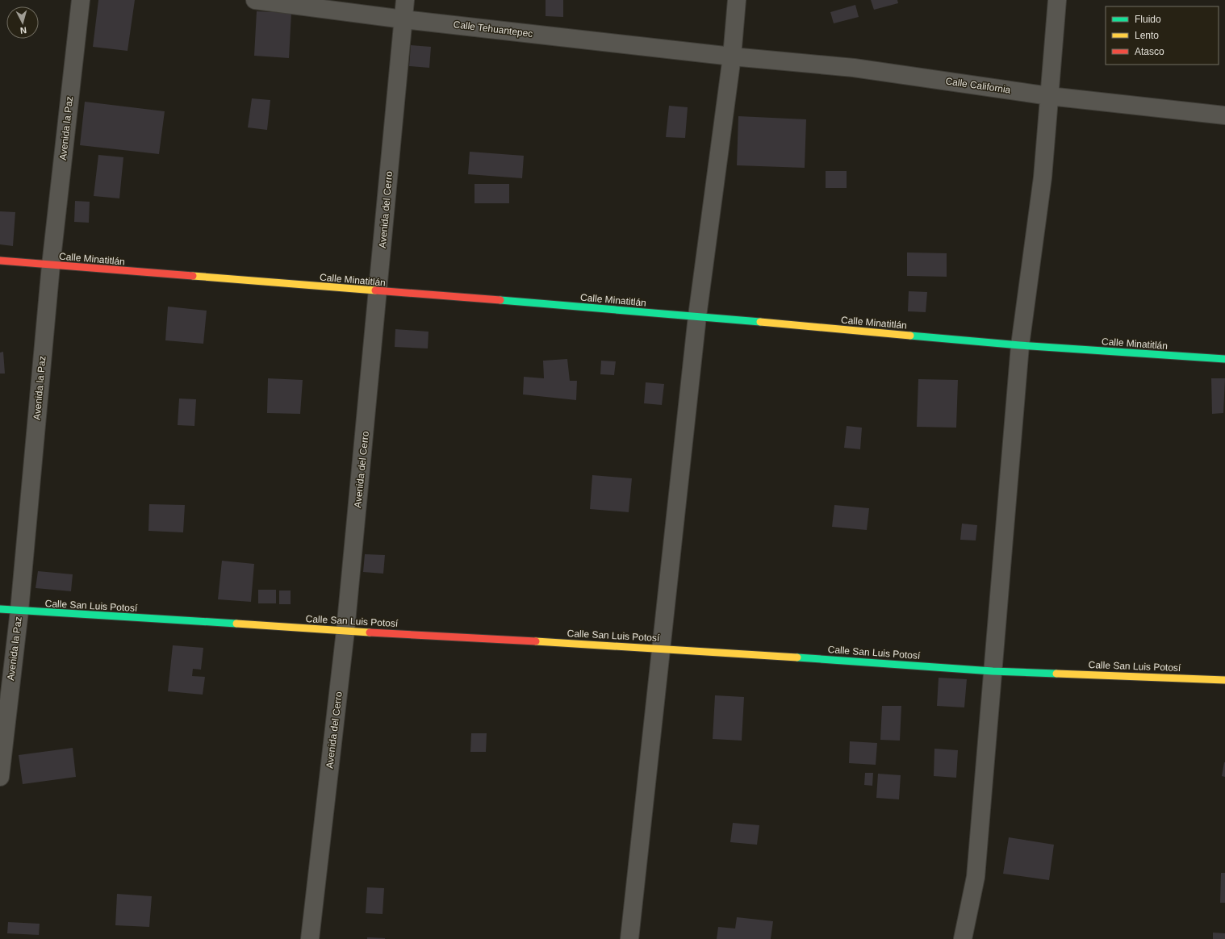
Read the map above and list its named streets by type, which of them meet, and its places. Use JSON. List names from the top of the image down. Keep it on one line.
{"streets":{"street":["Calle Tehuantepec","Calle California","Avenida la Paz","Avenida del Cerro","Calle Minatitlán","Calle San Luis Potosí"]},"crossings":[["Calle Tehuantepec","Calle California"],["Calle Tehuantepec","Avenida del Cerro"],["Avenida la Paz","Calle Minatitlán"],["Avenida la Paz","Calle San Luis Potosí"],["Avenida del Cerro","Calle Minatitlán"],["Avenida del Cerro","Calle San Luis Potosí"]],"legend":["Fluido","Lento","Atasco"],"north":"bottom"}
